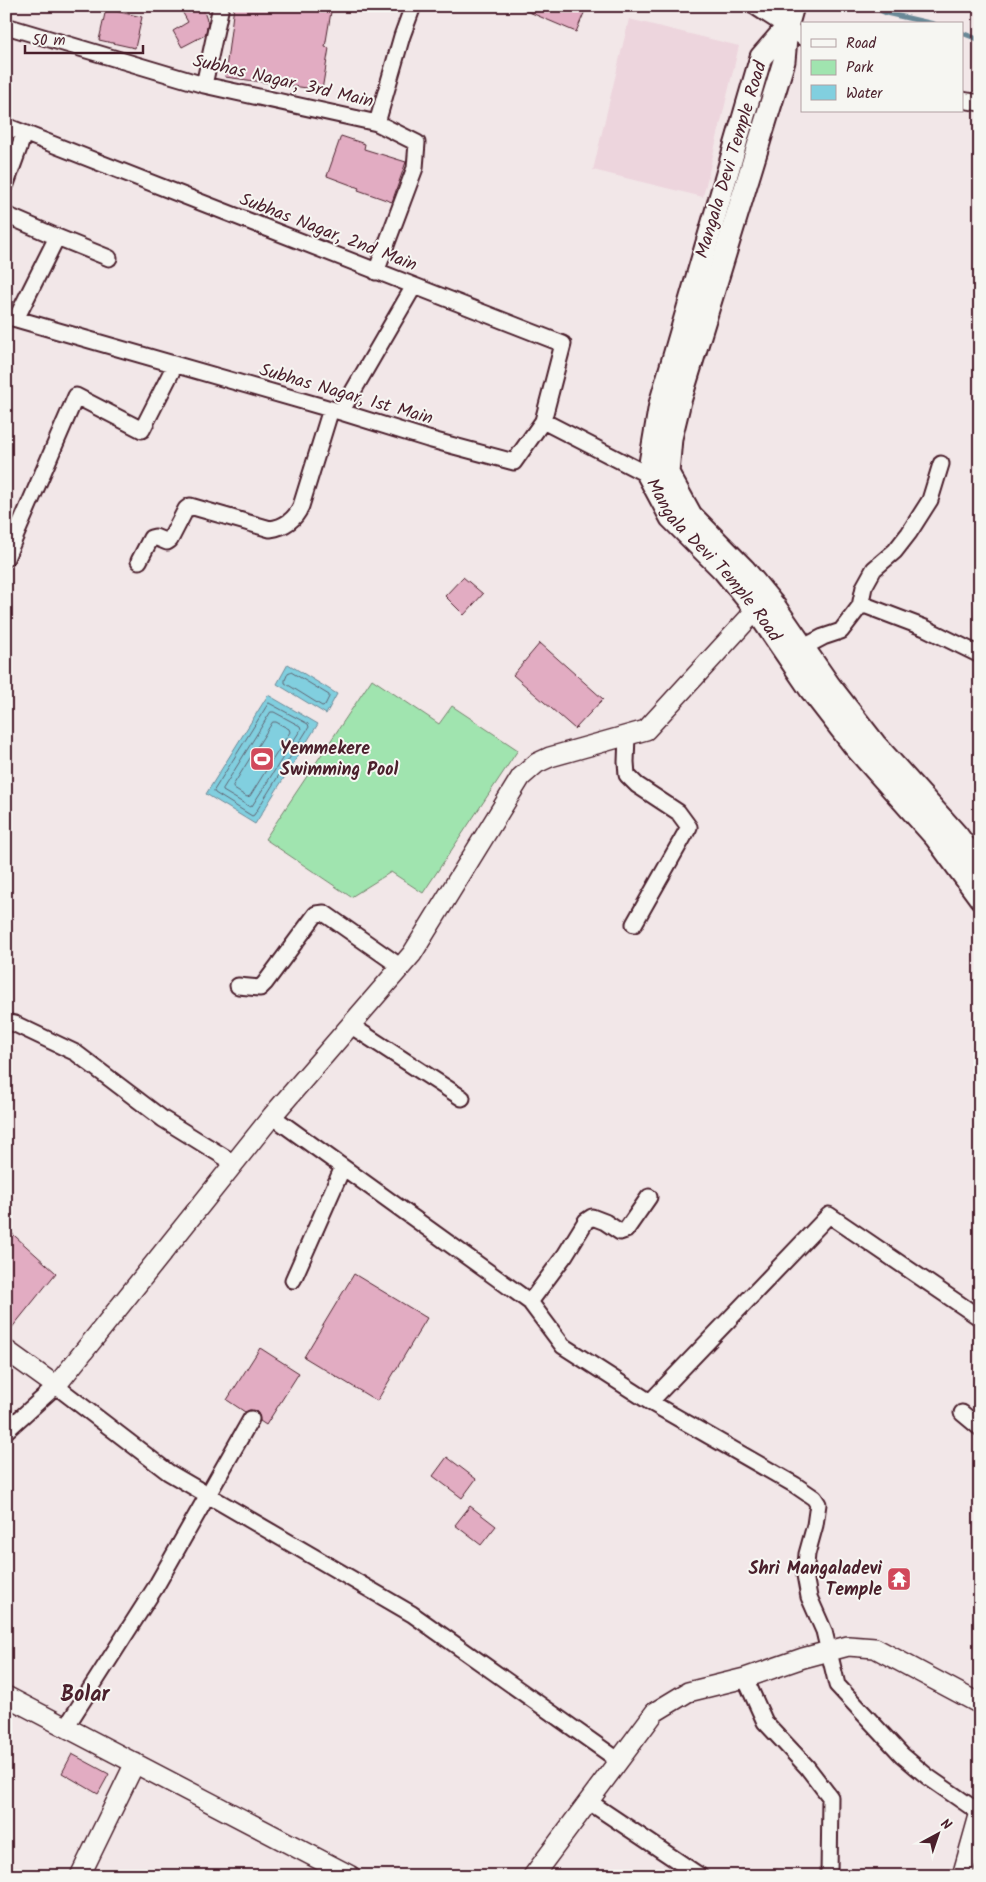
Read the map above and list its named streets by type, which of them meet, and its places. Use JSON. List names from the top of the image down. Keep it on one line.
{"streets":{"main road":["Mangala Devi Temple Road"],"street":["Subhas Nagar, 3rd Main","Subhas Nagar, 2nd Main","Subhas Nagar, 1st Main"]},"crossings":[["Subhas Nagar, 2nd Main","Subhas Nagar, 1st Main"]],"districts":["Bolar"],"places":{"sports":["Yemmekere Swimming Pool"],"temple":["Shri Mangaladevi Temple"]},"legend":["Road","Park","Water"],"scale_bar":"50 m","north":"top right"}
